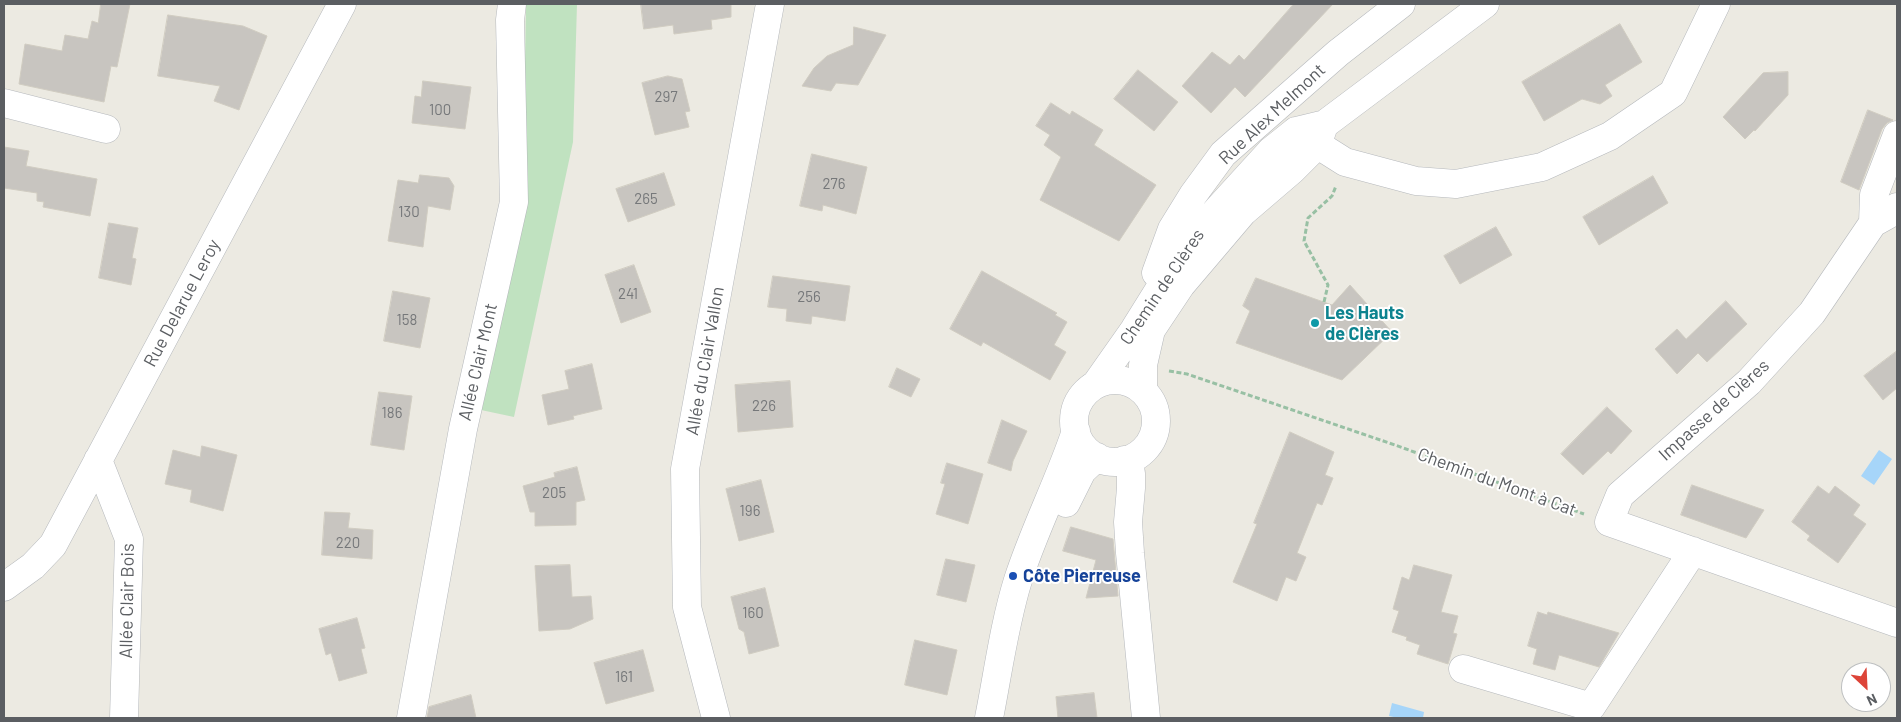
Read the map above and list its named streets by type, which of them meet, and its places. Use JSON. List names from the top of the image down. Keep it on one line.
{"streets":{"street":["Rue Alex Melmont","Chemin de Clères","Rue Delarue Leroy","Allée du Clair Vallon","Allée Clair Mont","Impasse de Clères","Allée Clair Bois"],"path":["Chemin du Mont à Cat"]},"crossings":[["Rue Delarue Leroy","Allée Clair Bois"],["Impasse de Clères","Chemin du Mont à Cat"]],"places":["Les Hauts de Clères","Côte Pierreuse"],"house_numbers":["297","100","276","265","130","241","256","158","226","186","205","196","220","160","161"],"north":"bottom right"}
